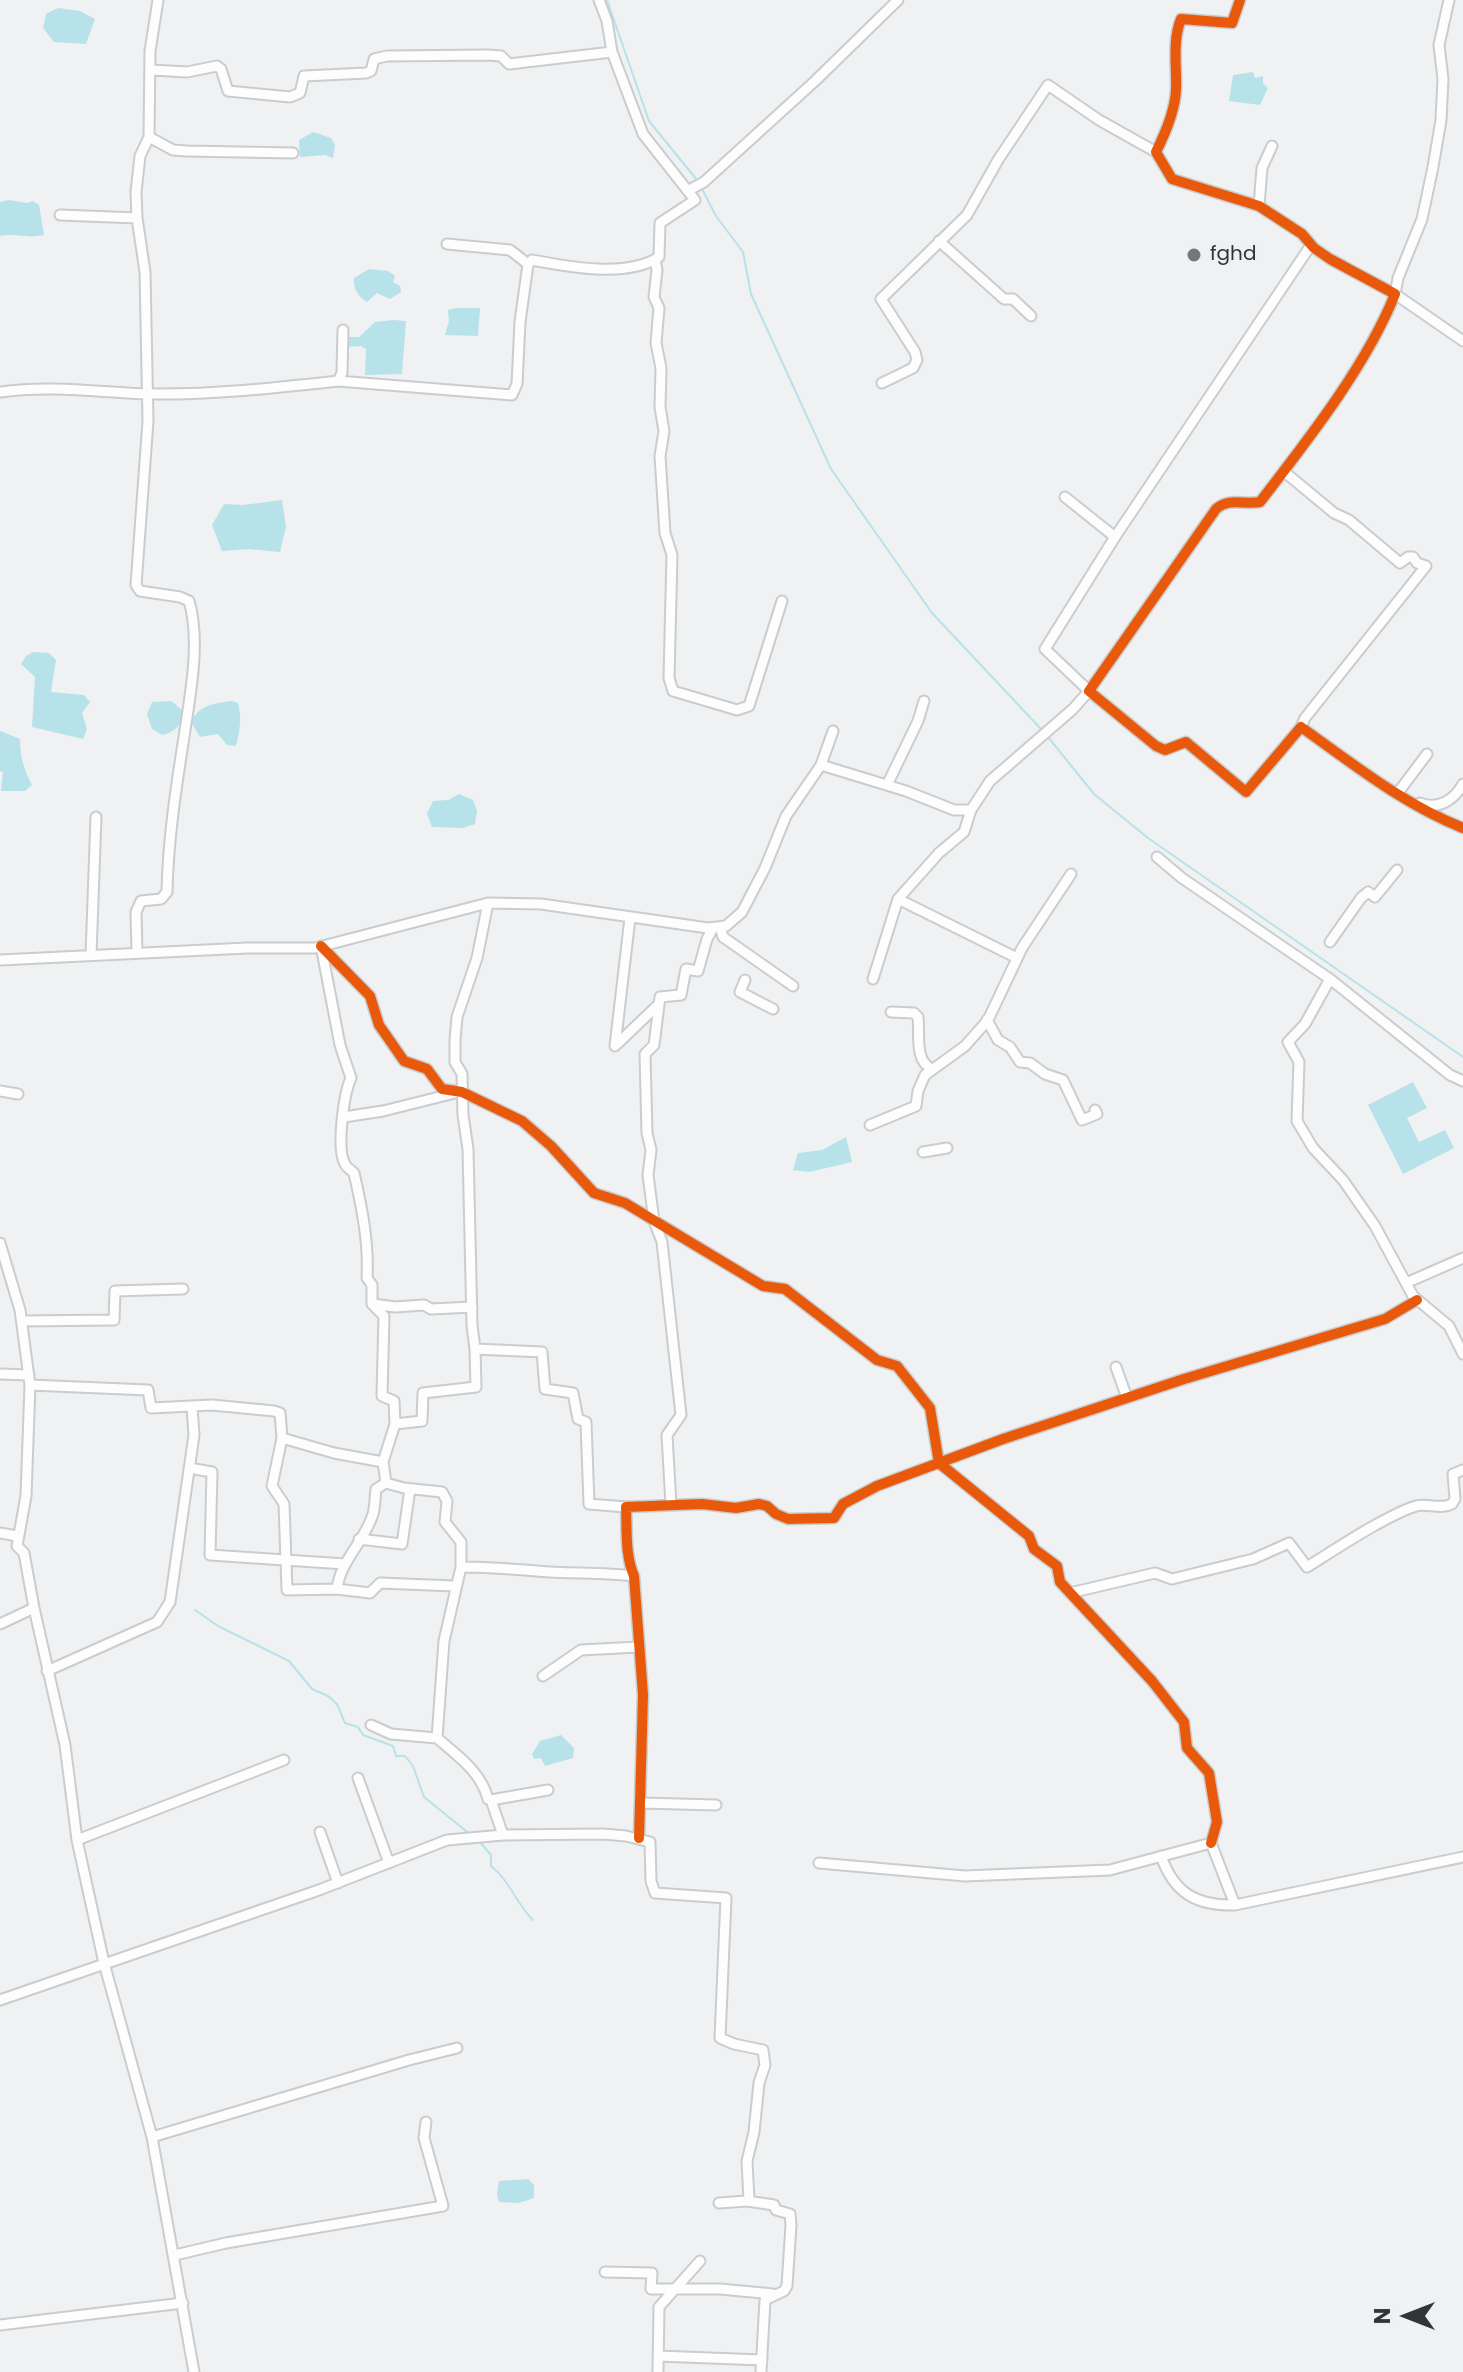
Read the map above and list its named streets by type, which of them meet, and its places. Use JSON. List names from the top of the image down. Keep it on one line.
{"places":["fghd"],"north":"left"}
